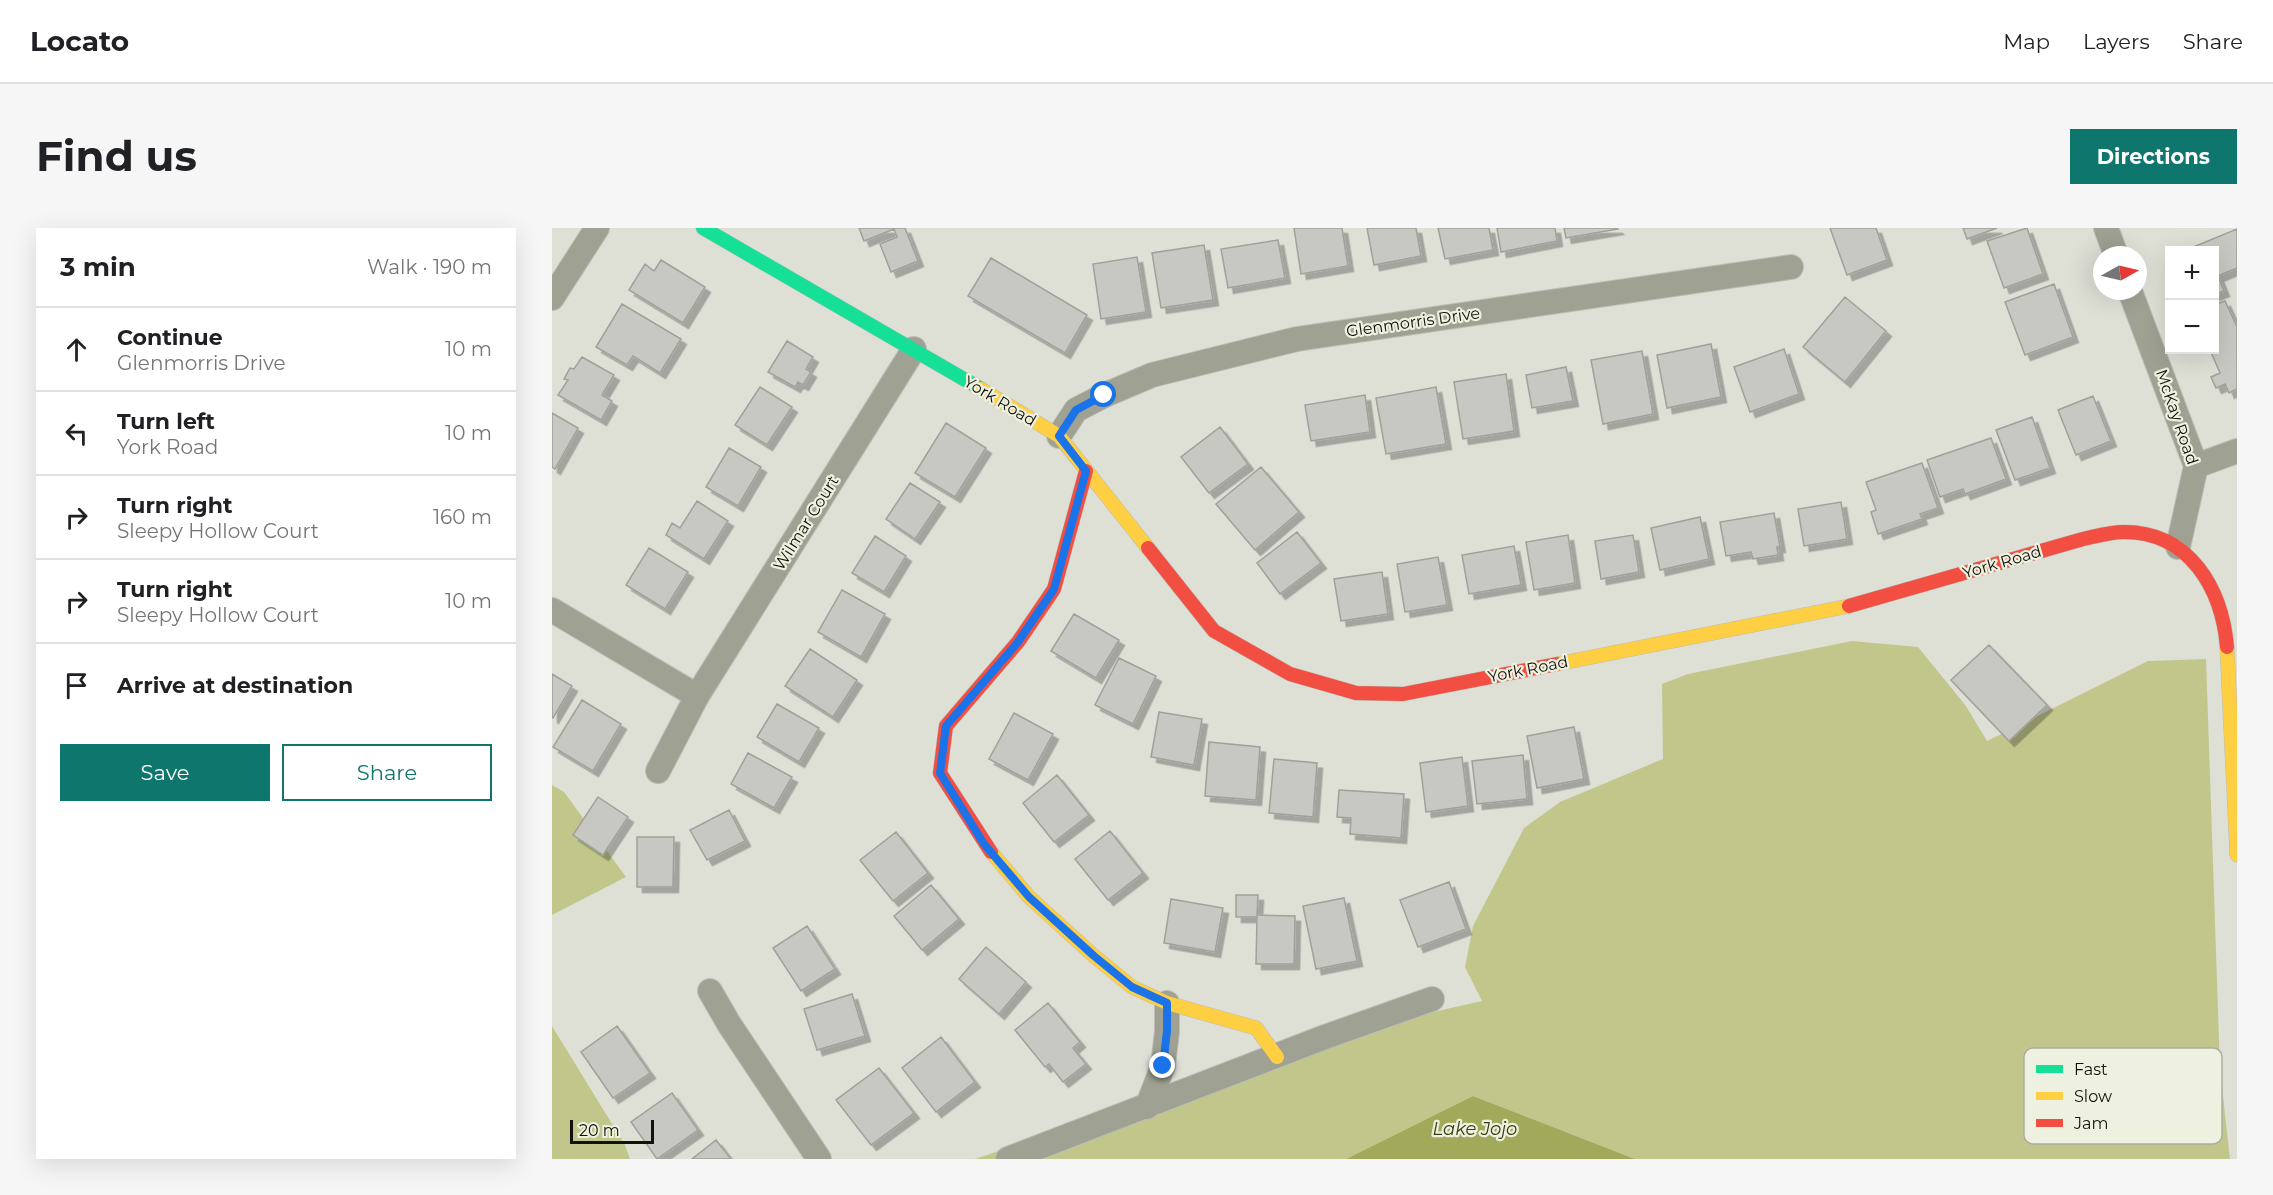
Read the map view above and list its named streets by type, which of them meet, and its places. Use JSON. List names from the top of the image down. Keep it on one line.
{"streets":{"street":["Glenmorris Drive","York Road","McKay Road","Wilmar Court"]},"crossings":[["Glenmorris Drive","York Road"],["York Road","McKay Road"],["York Road","Wilmar Court"]],"water":["Lake Jojo"],"legend":["Fast","Slow","Jam"],"scale_bar":"20 m","north":"right","page":{"header":"Locato","nav":["Map","Layers","Share"],"buttons":["Directions",["Save","Share"]],"title":"Find us","heading":["3 min","Walk · 190 m"],"map_buttons":["+","−"],"list":[["Continue","Glenmorris Drive","10 m"],["Turn left","York Road","10 m"],["Turn right","Sleepy Hollow Court","160 m"],["Turn right","Sleepy Hollow Court","10 m"],"Arrive at destination"],"scale":"20 m"}}
